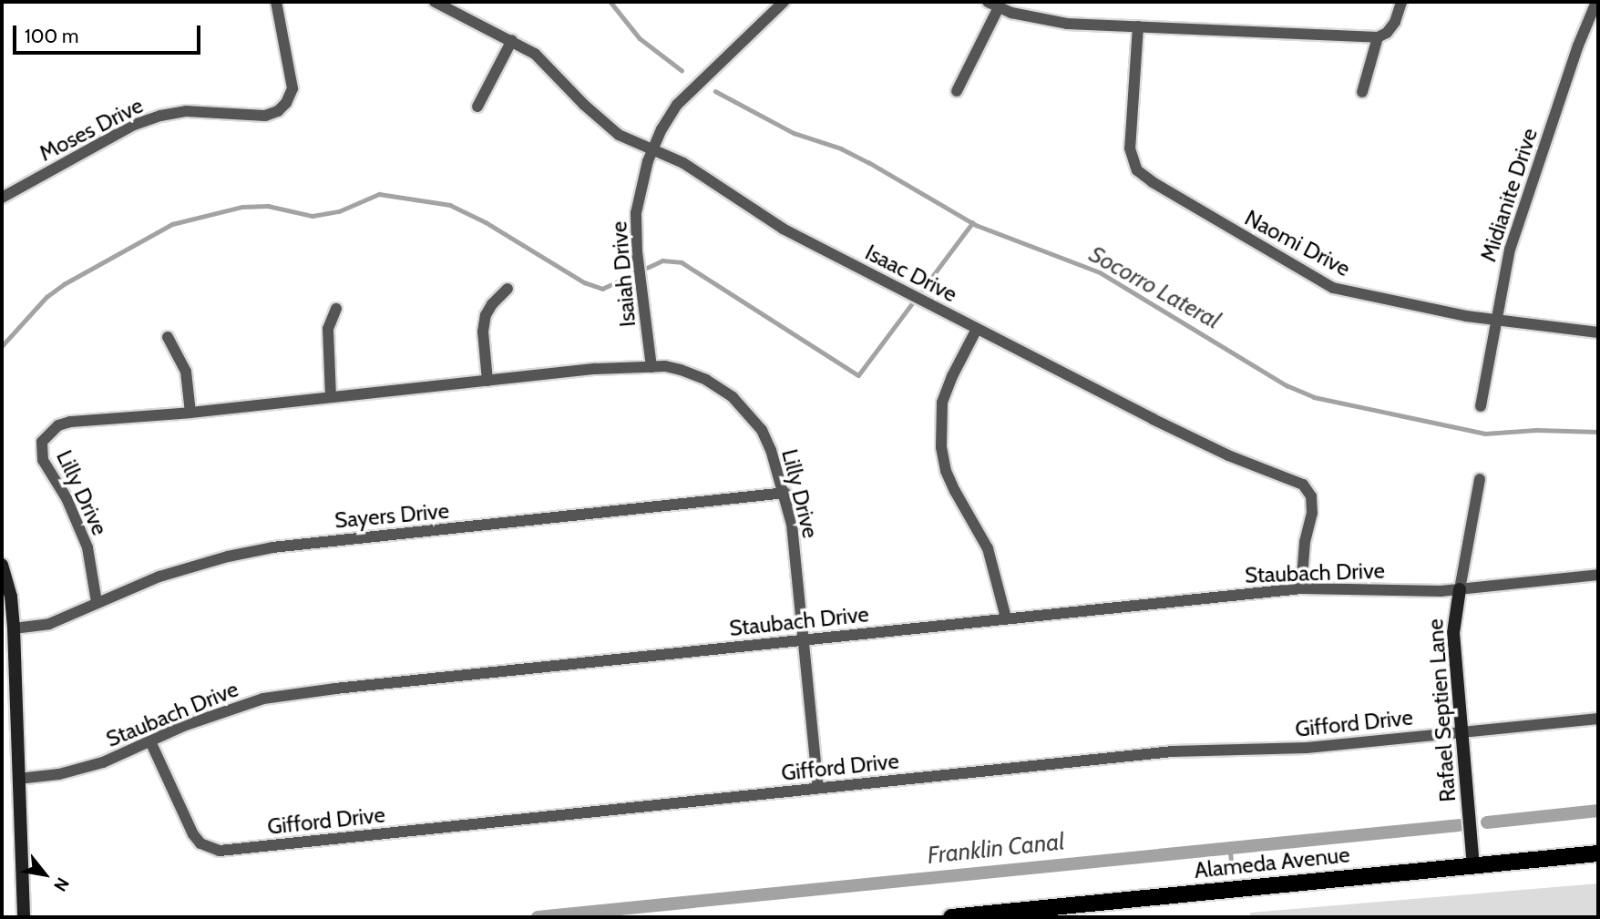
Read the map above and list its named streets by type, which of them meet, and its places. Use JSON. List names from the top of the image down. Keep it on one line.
{"streets":{"main road":["Alameda Avenue"],"street":["Moses Drive","Midianite Drive","Naomi Drive","Isaac Drive","Isaiah Drive","Lilly Drive","Sayers Drive","Staubach Drive","Rafael Septien Lane","Gifford Drive"]},"crossings":[["Midianite Drive","Naomi Drive"],["Isaac Drive","Isaiah Drive"],["Isaac Drive","Staubach Drive"],["Isaiah Drive","Lilly Drive"],["Lilly Drive","Sayers Drive"],["Lilly Drive","Staubach Drive"],["Lilly Drive","Gifford Drive"],["Staubach Drive","Rafael Septien Lane"],["Staubach Drive","Gifford Drive"],["Rafael Septien Lane","Gifford Drive"],["Rafael Septien Lane","Alameda Avenue"]],"water":["Socorro Lateral","Franklin Canal"],"scale_bar":"100 m","north":"bottom right"}
